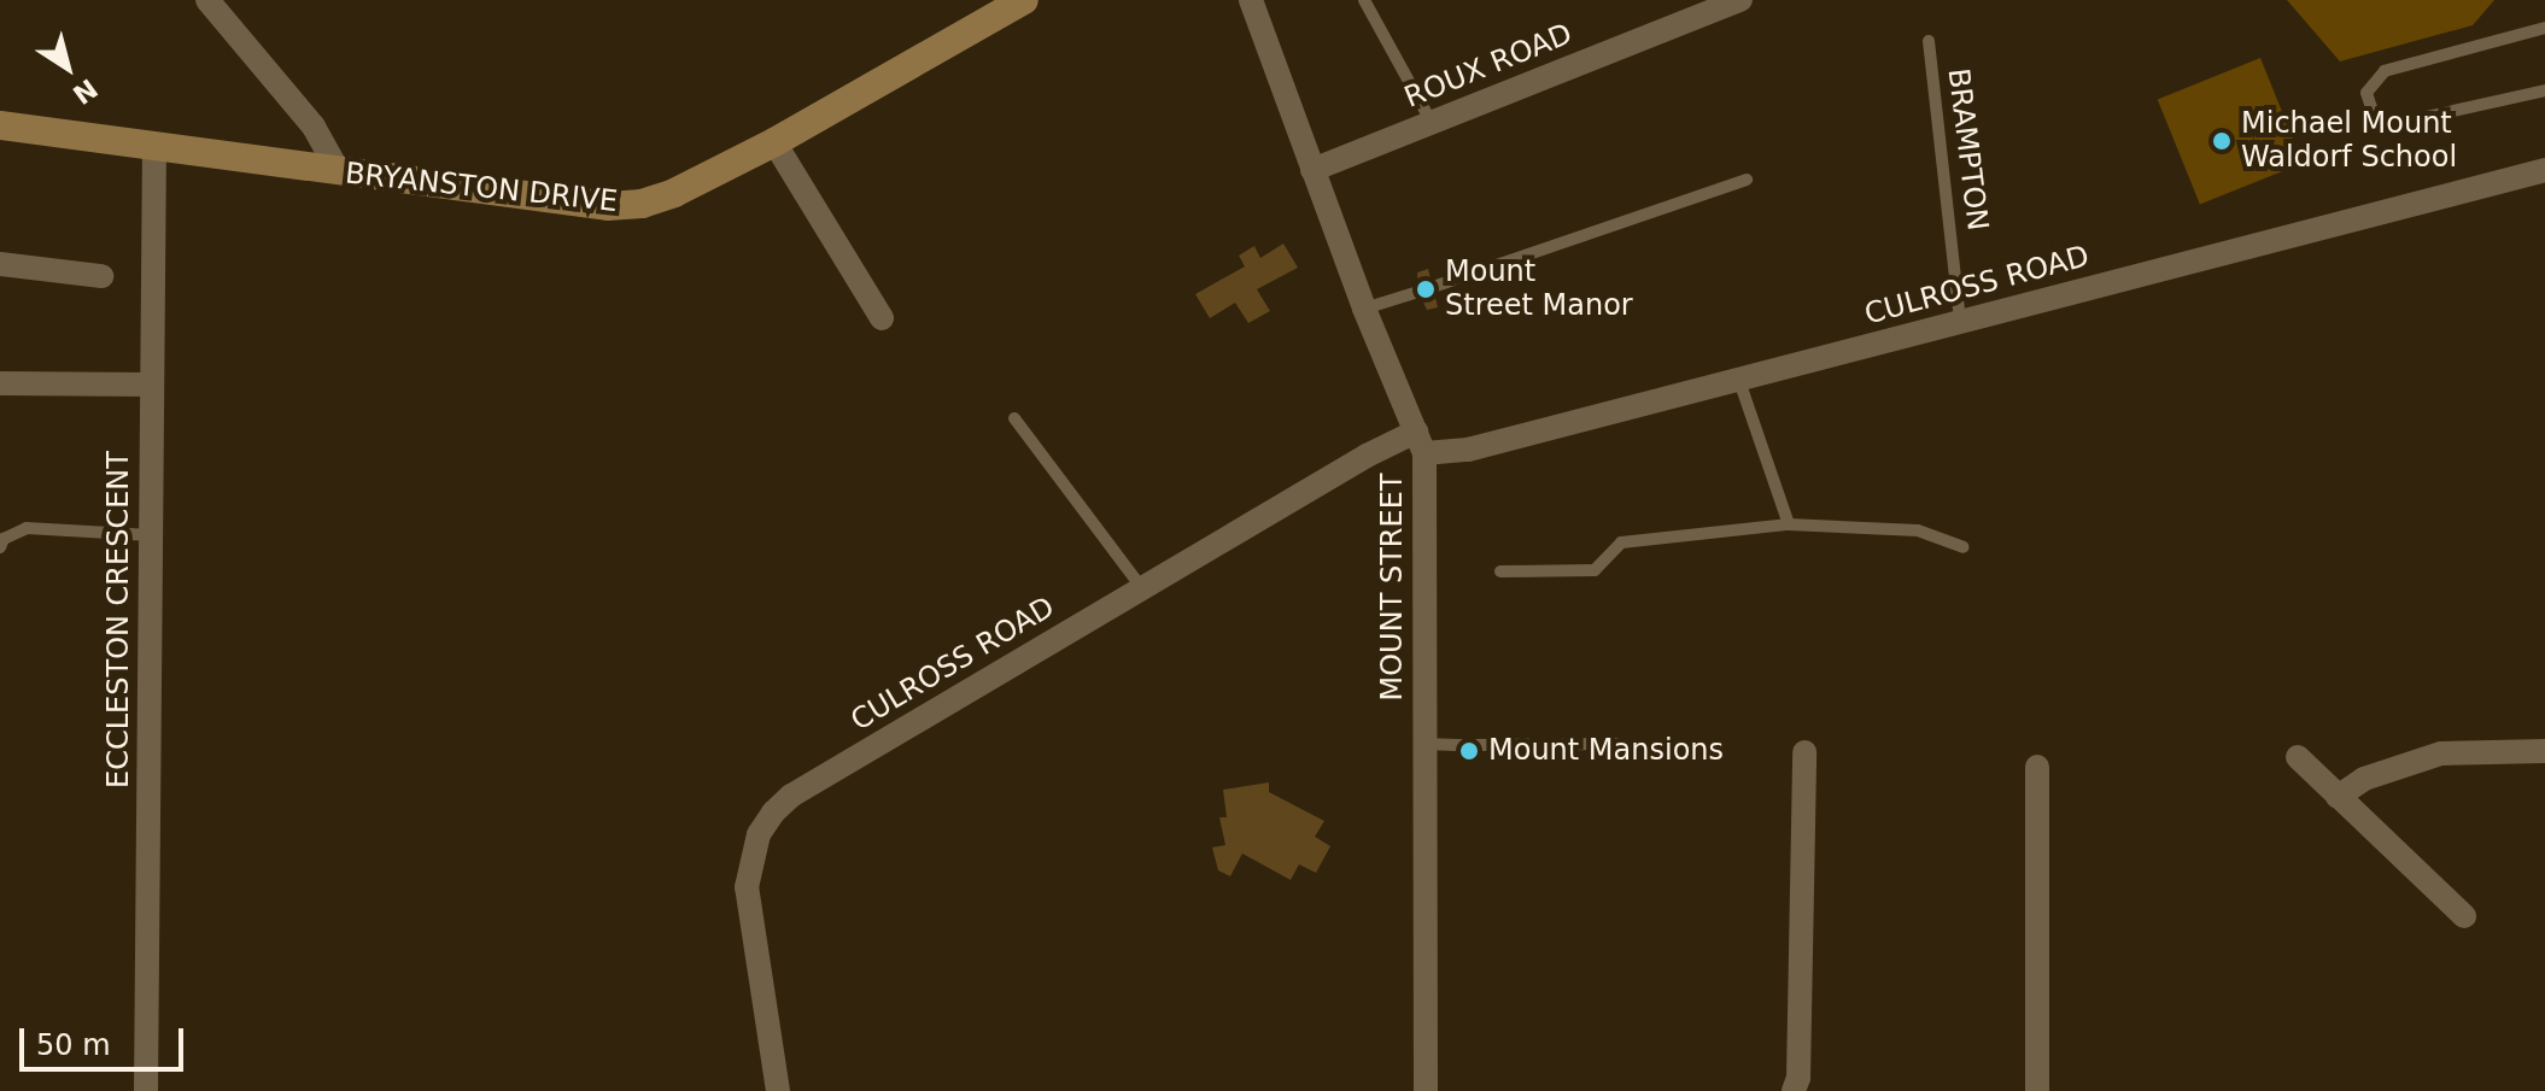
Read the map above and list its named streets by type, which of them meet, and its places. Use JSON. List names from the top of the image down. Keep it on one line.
{"streets":{"main road":["BRYANSTON DRIVE"],"street":["ROUX ROAD","CULROSS ROAD","MOUNT STREET","ECCLESTON CRESCENT"],"lane":["BRAMPTON"]},"crossings":[["ROUX ROAD","MOUNT STREET"],["BRAMPTON","CULROSS ROAD"],["BRYANSTON DRIVE","ECCLESTON CRESCENT"],["CULROSS ROAD","MOUNT STREET"]],"places":["Michael Mount Waldorf School","Mount Street Manor","Mount Mansions"],"scale_bar":"50 m","north":"bottom right"}
